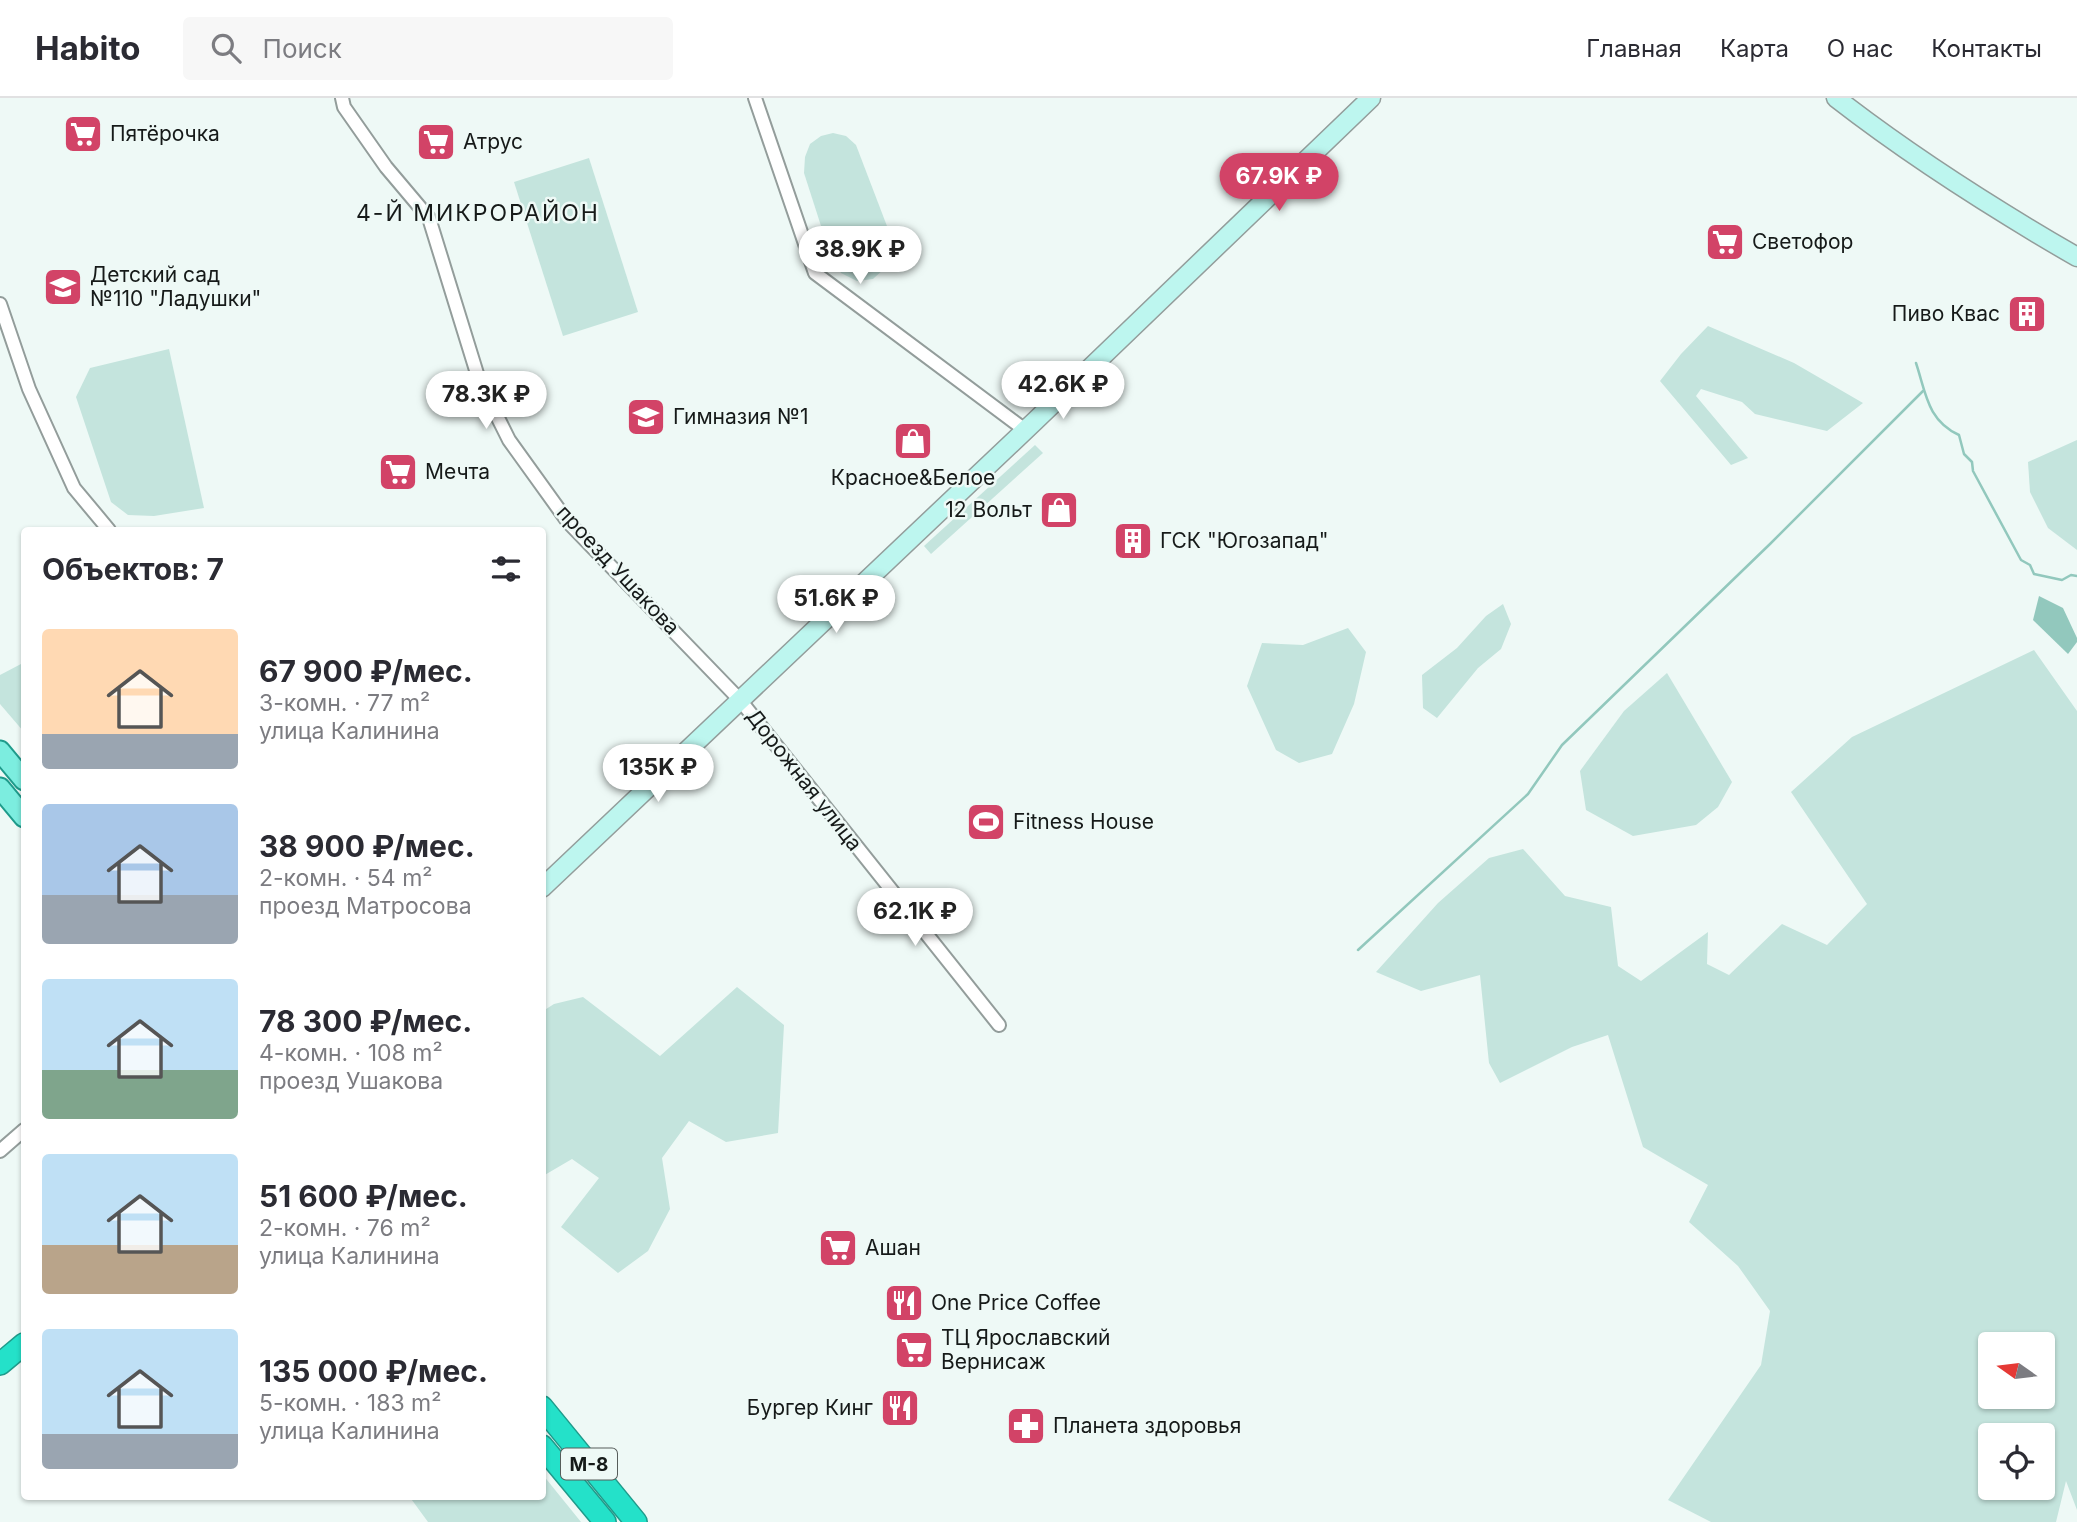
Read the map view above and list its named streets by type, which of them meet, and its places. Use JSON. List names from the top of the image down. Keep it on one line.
{"streets":{"highway":["М-8"],"street":["проезд Ушакова","Дорожная улица"]},"crossings":[["проезд Ушакова","Дорожная улица"]],"districts":["4-Й МИКРОРАЙОН"],"places":{"supermarket":["Пятёрочка","Атрус","Светофор","Мечта","Ашан","ТЦ Ярославский Вернисаж"],"school or university":["Детский сад №110 \"Ладушки\"","Гимназия №1"],"building":["Пиво Квас","ГСК \"Югозапад\""],"shop":["Красное&Белое","12 Вольт"],"sports":["Fitness House"],"restaurant":["One Price Coffee","Бургер Кинг"],"pharmacy":["Планета здоровья"]},"north":"left","page":{"header":"Habito","search":"Поиск","nav":["Главная","Карта","О нас","Контакты"],"price":["67.9K ₽","38.9K ₽","42.6K ₽","78.3K ₽","51.6K ₽","135K ₽","62.1K ₽"],"heading":"Объектов: 7","list":[{"name":"67 900 ₽/мес.","note":"3-комн. · 77 m² · улица Калинина"},{"name":"38 900 ₽/мес.","note":"2-комн. · 54 m² · проезд Матросова"},{"name":"78 300 ₽/мес.","note":"4-комн. · 108 m² · проезд Ушакова"},{"name":"51 600 ₽/мес.","note":"2-комн. · 76 m² · улица Калинина"},{"name":"135 000 ₽/мес.","note":"5-комн. · 183 m² · улица Калинина"}]}}
